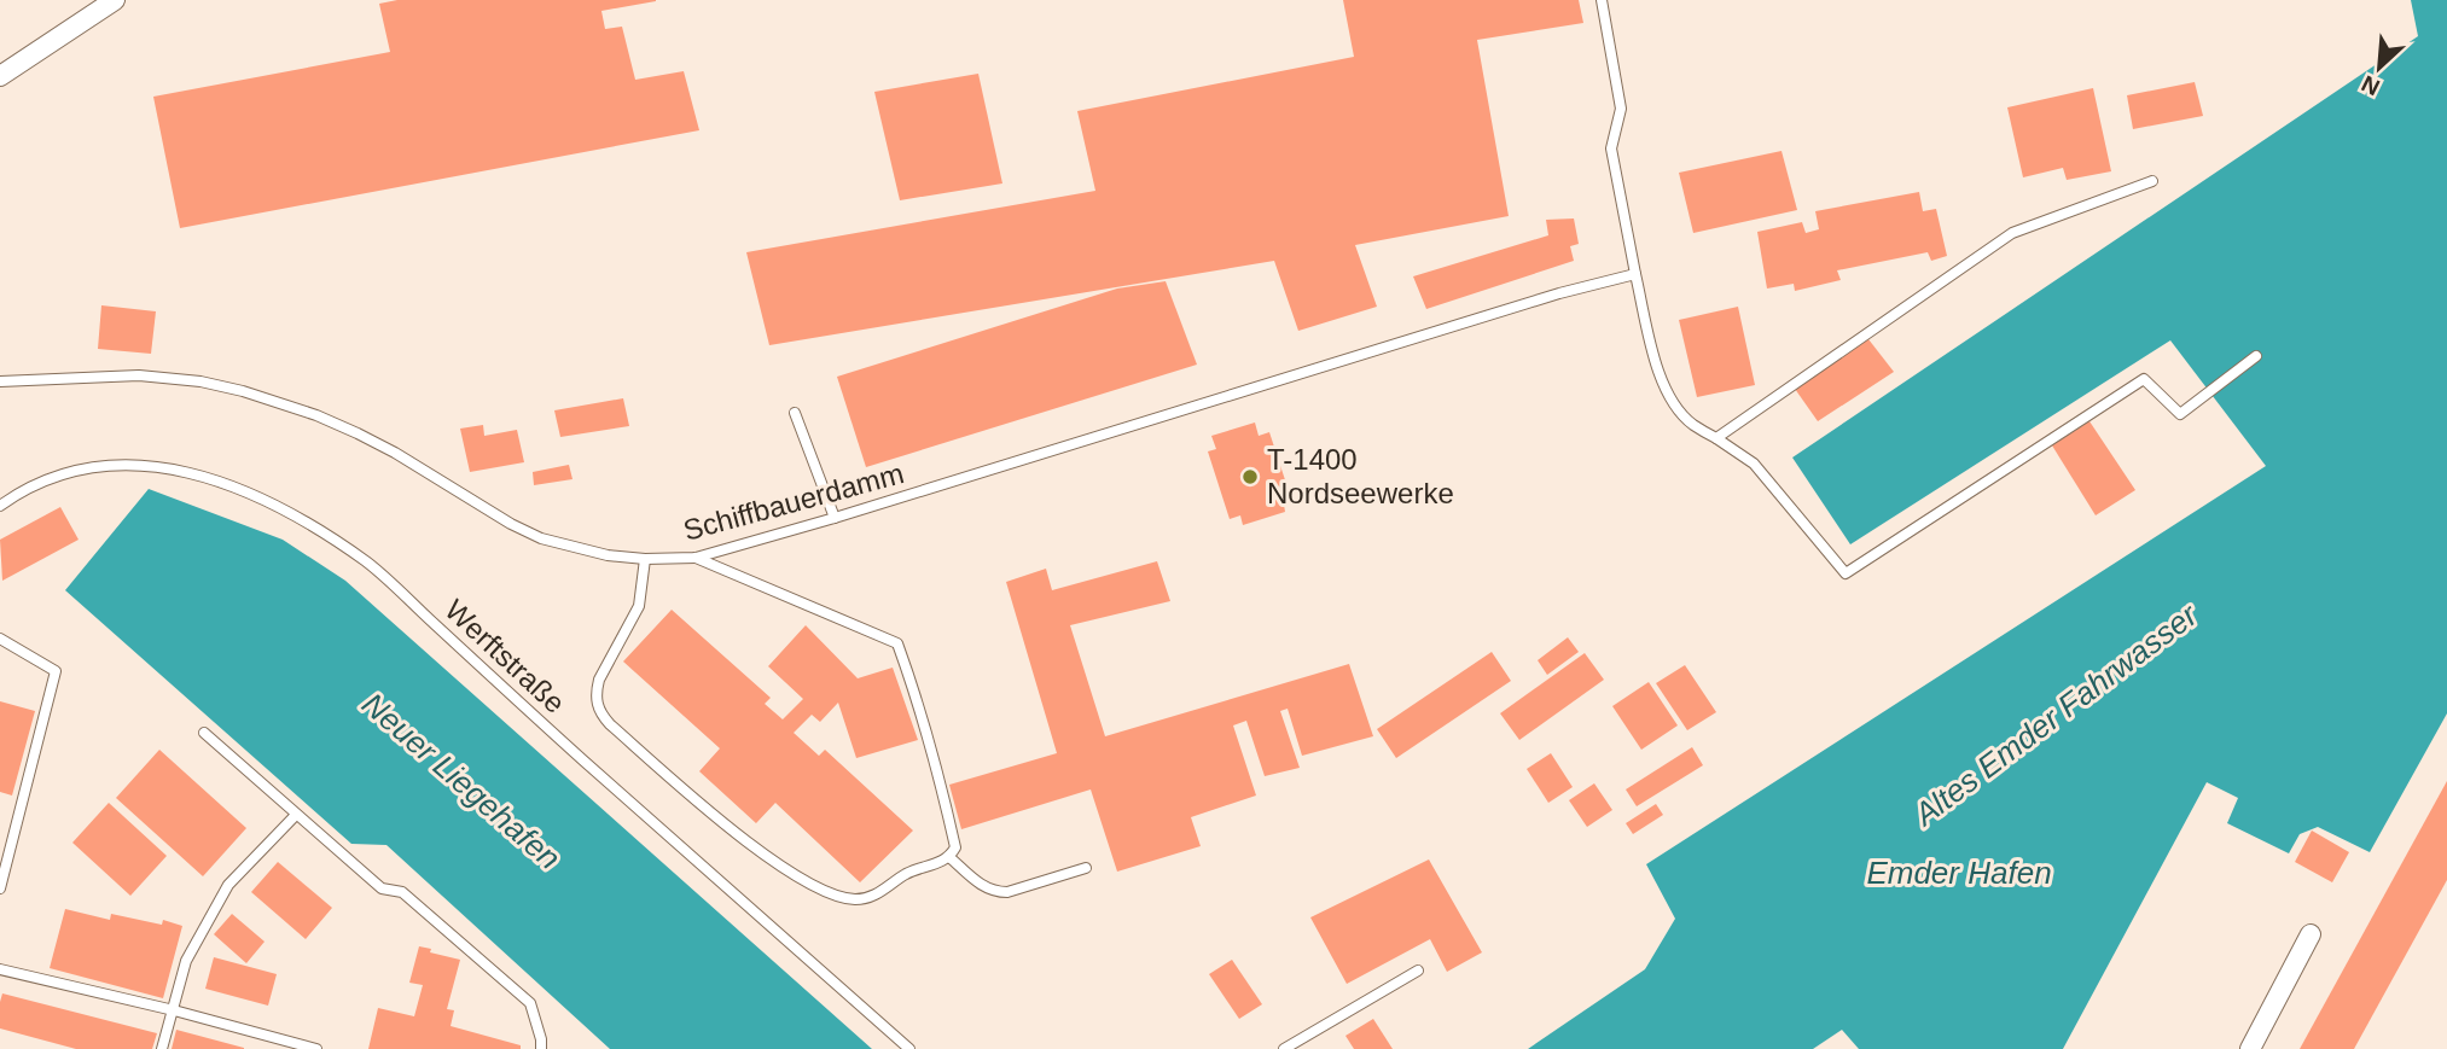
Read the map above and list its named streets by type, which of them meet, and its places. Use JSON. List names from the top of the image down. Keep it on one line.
{"streets":{"lane":["Schiffbauerdamm","Werftstraße"]},"water":["Altes Emder Fahrwasser","Neuer Liegehafen","Emder Hafen"],"places":["T-1400 Nordseewerke"],"north":"bottom left"}
